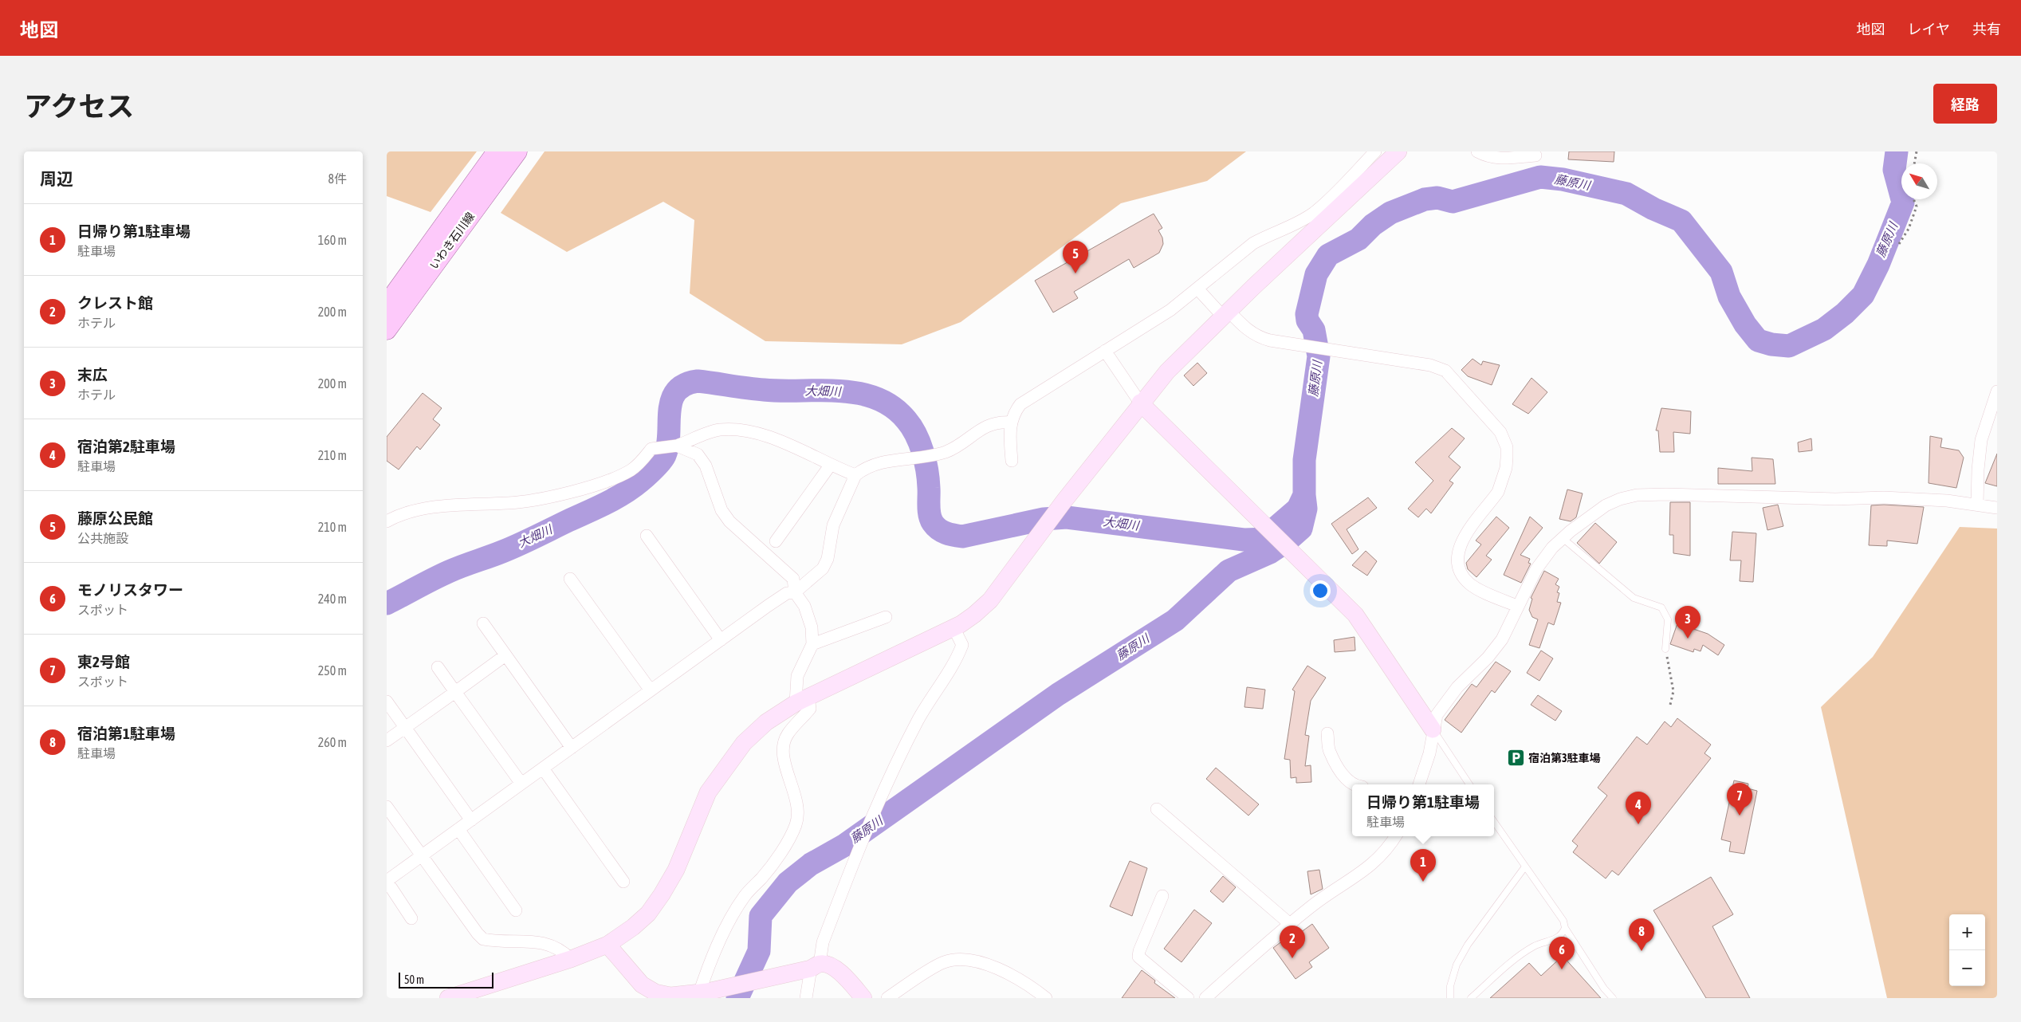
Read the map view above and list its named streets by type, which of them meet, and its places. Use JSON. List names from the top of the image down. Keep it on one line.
{"streets":{"main road":["いわき石川線"]},"water":["藤原川","大畑川"],"places":{"parking":["宿泊第3駐車場"]},"scale_bar":"50 m","north":"top left","page":{"header":"地図","nav":["地図","レイヤ","共有"],"title":"アクセス","buttons":"経路","heading":["周辺","8件"],"list":[{"mark":"1","name":"日帰り第1駐車場","note":"駐車場","value":"160 m"},{"mark":"2","name":"クレスト館","note":"ホテル","value":"200 m"},{"mark":"3","name":"末広","note":"ホテル","value":"200 m"},{"mark":"4","name":"宿泊第2駐車場","note":"駐車場","value":"210 m"},{"mark":"5","name":"藤原公民館","note":"公共施設","value":"210 m"},{"mark":"6","name":"モノリスタワー","note":"スポット","value":"240 m"},{"mark":"7","name":"東2号館","note":"スポット","value":"250 m"},{"mark":"8","name":"宿泊第1駐車場","note":"駐車場","value":"260 m"}],"pins":["5","3","7","4","1","8","2","6"],"popup":["日帰り第1駐車場","駐車場"],"map_buttons":["+","−"],"scale":"50 m"}}
